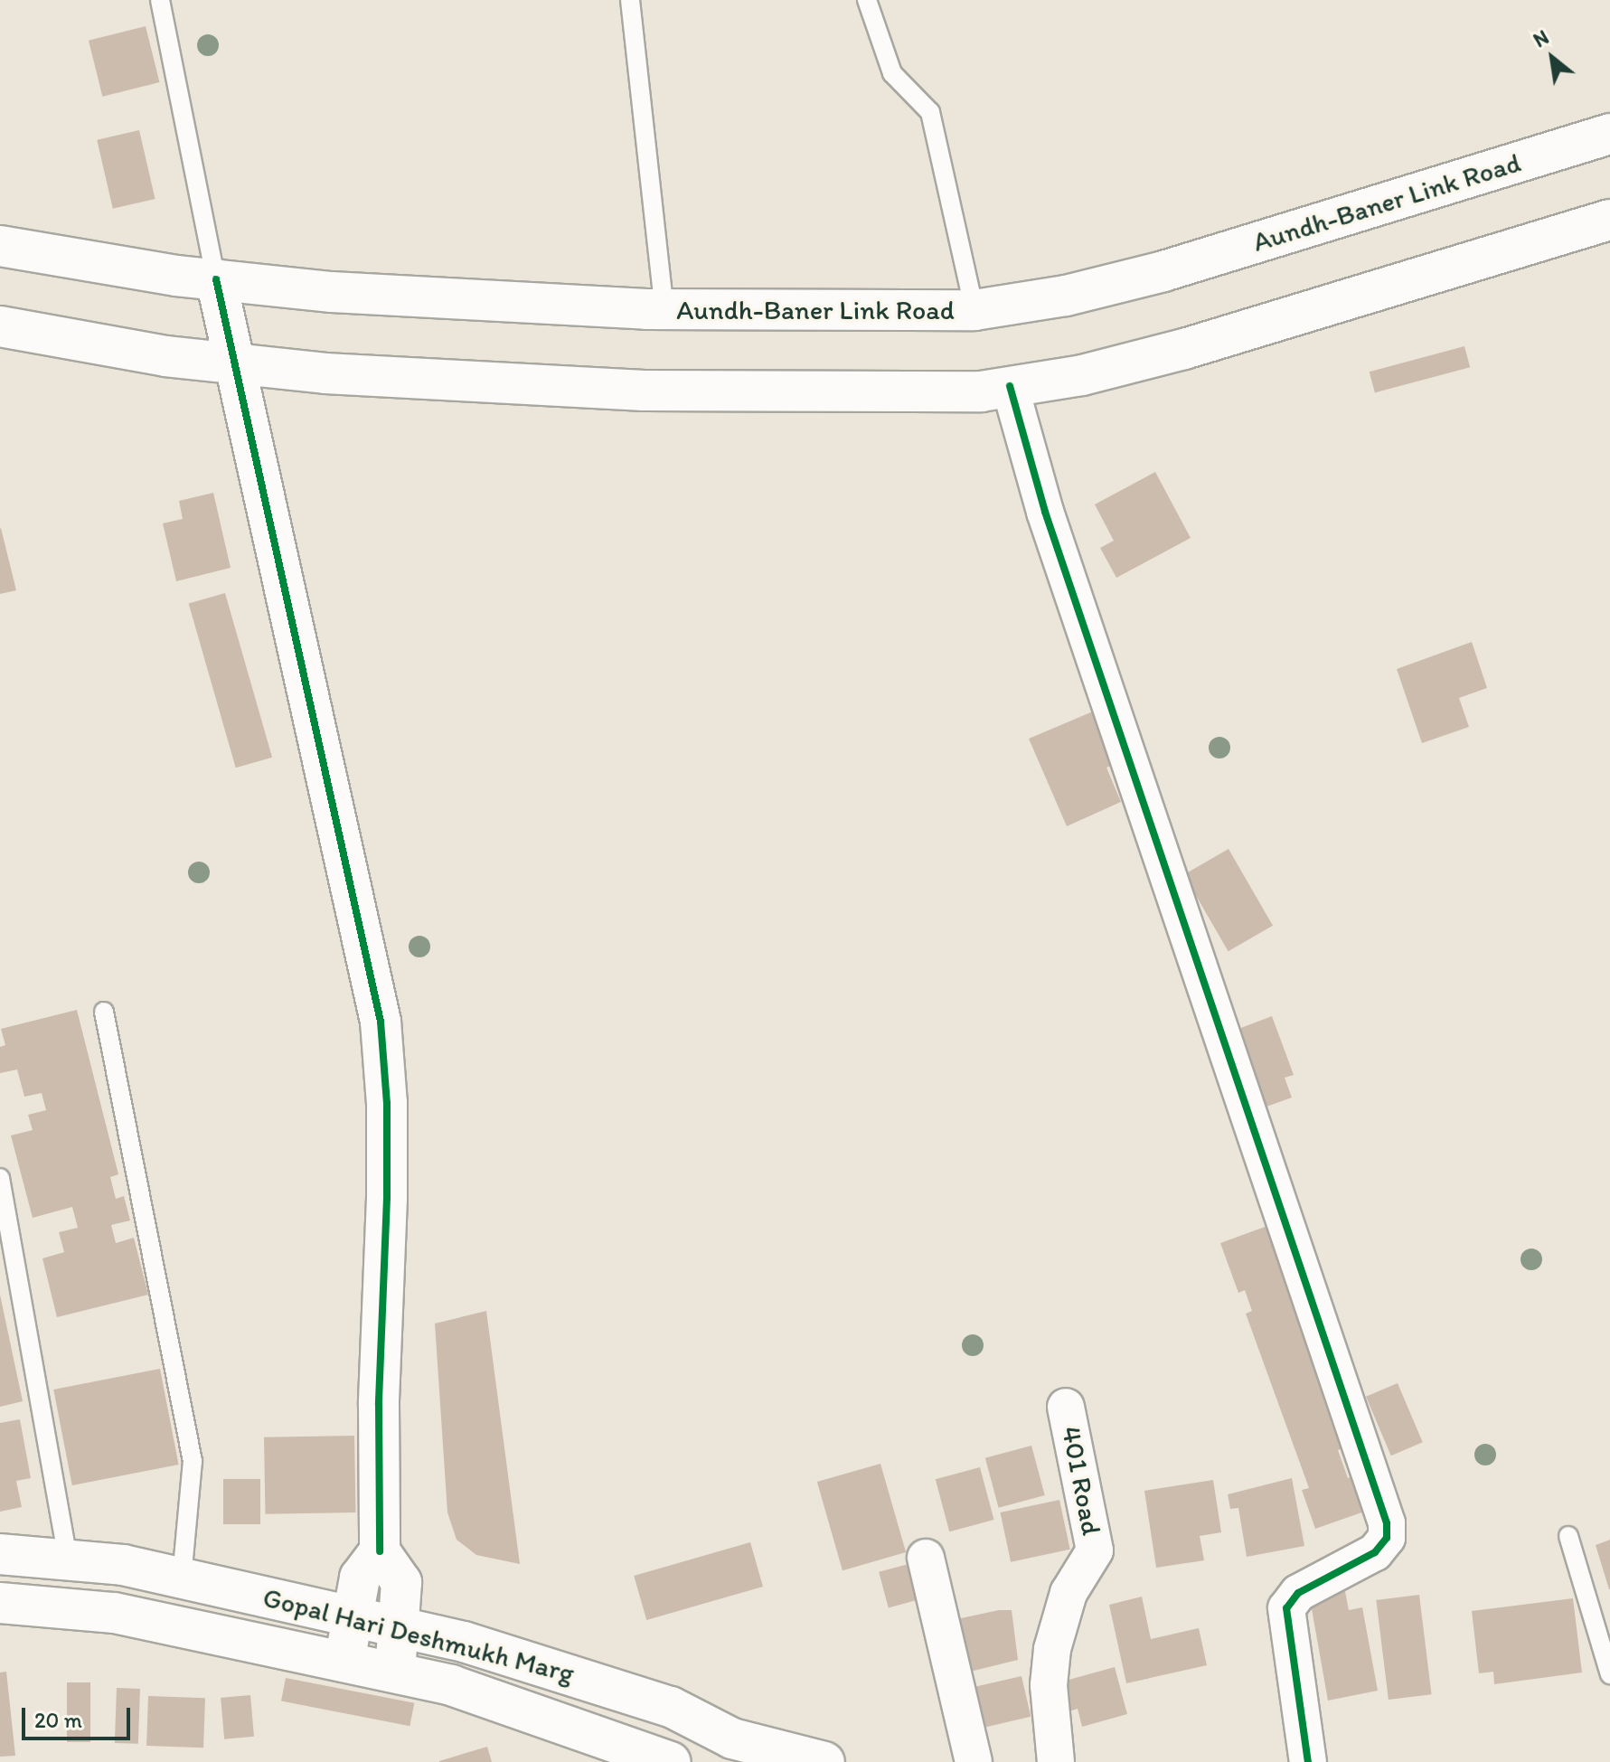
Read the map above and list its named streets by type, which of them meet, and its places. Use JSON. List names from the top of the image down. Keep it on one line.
{"streets":{"main road":["Aundh-Baner Link Road","Gopal Hari Deshmukh Marg"],"street":["401 Road"]},"scale_bar":"20 m","north":"top left"}
